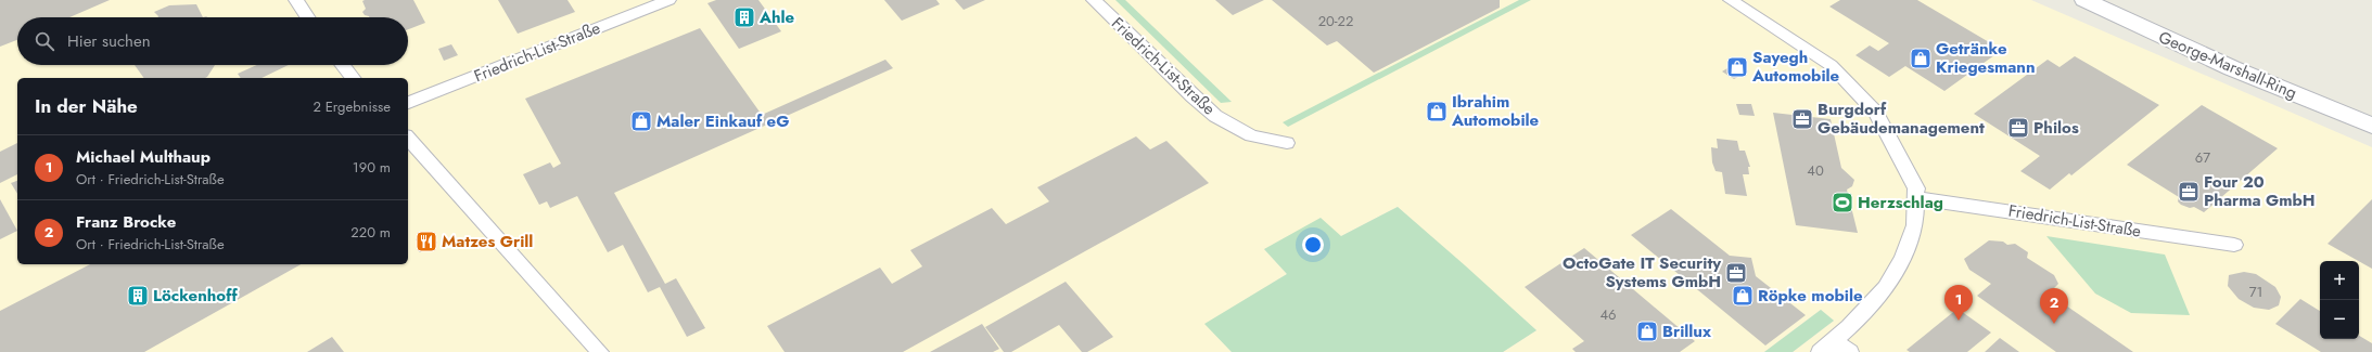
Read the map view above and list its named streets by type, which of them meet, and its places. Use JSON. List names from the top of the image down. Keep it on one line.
{"streets":{"main road":["George-Marshall-Ring"],"street":["Friedrich-List-Straße"]},"places":{"building":["Ahle","Löckenhoff"],"shop":["Getränke Kriegesmann","Sayegh Automobile","Ibrahim Automobile","Maler Einkauf eG","Röpke mobile","Brillux"],"office":["Burgdorf Gebäudemanagement","Philos","Four 20 Pharma GmbH","OctoGate IT Security Systems GmbH"],"sports":["Herzschlag"],"restaurant":["Matzes Grill"]},"house_numbers":["20-22","67","40","71","46"],"page":{"search":"Hier suchen","heading":["In der Nähe","2 Ergebnisse"],"list":[{"mark":"1","name":"Michael Multhaup","note":"Ort · Friedrich-List-Straße","value":"190 m"},{"mark":"2","name":"Franz Brocke","note":"Ort · Friedrich-List-Straße","value":"220 m"}],"map_buttons":["+","−"],"pins":["1","2"]}}
